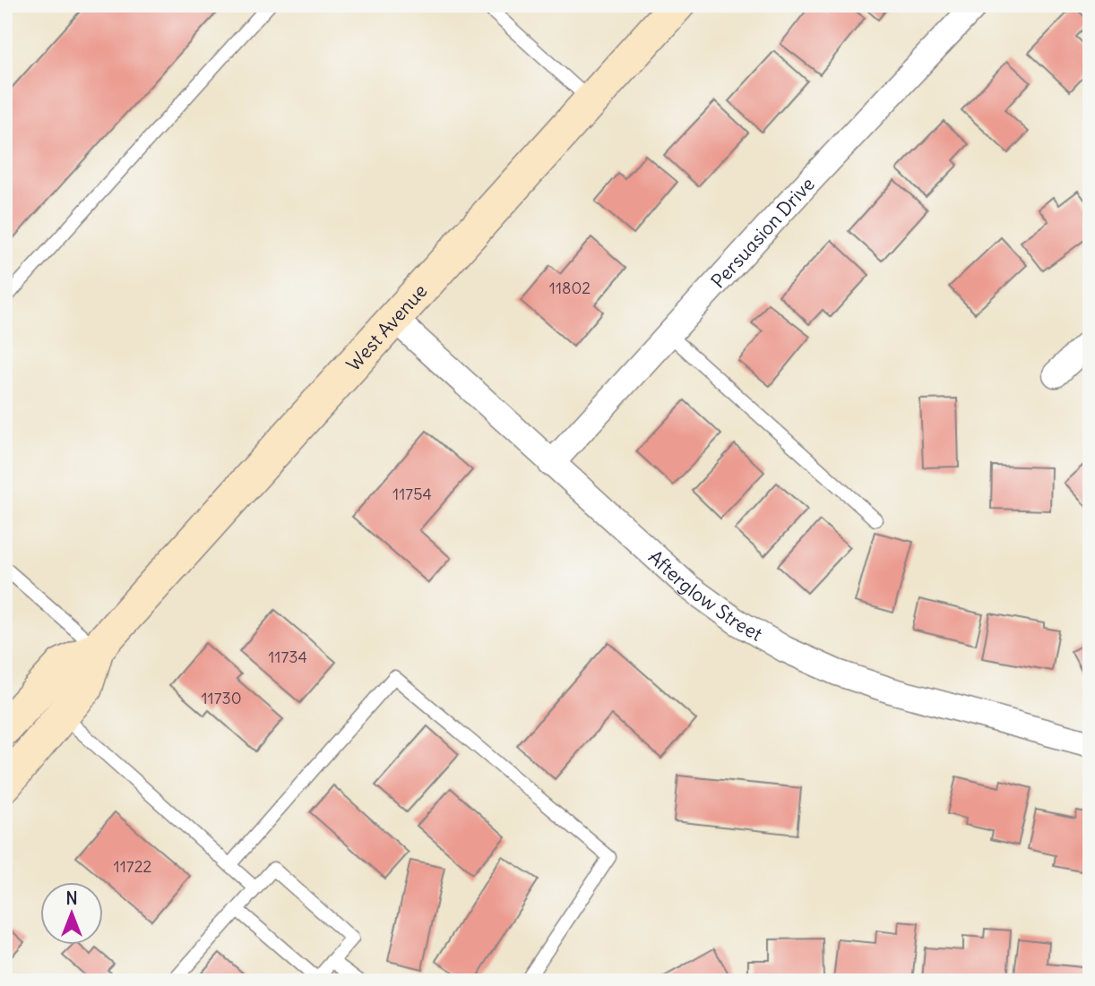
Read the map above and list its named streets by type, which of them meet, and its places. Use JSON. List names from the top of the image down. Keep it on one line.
{"streets":{"main road":["West Avenue"],"street":["Persuasion Drive","Afterglow Street"]},"crossings":[["Persuasion Drive","Afterglow Street"],["West Avenue","Afterglow Street"]],"house_numbers":["11802","11754","11734","11730","11722"],"north":"top"}
